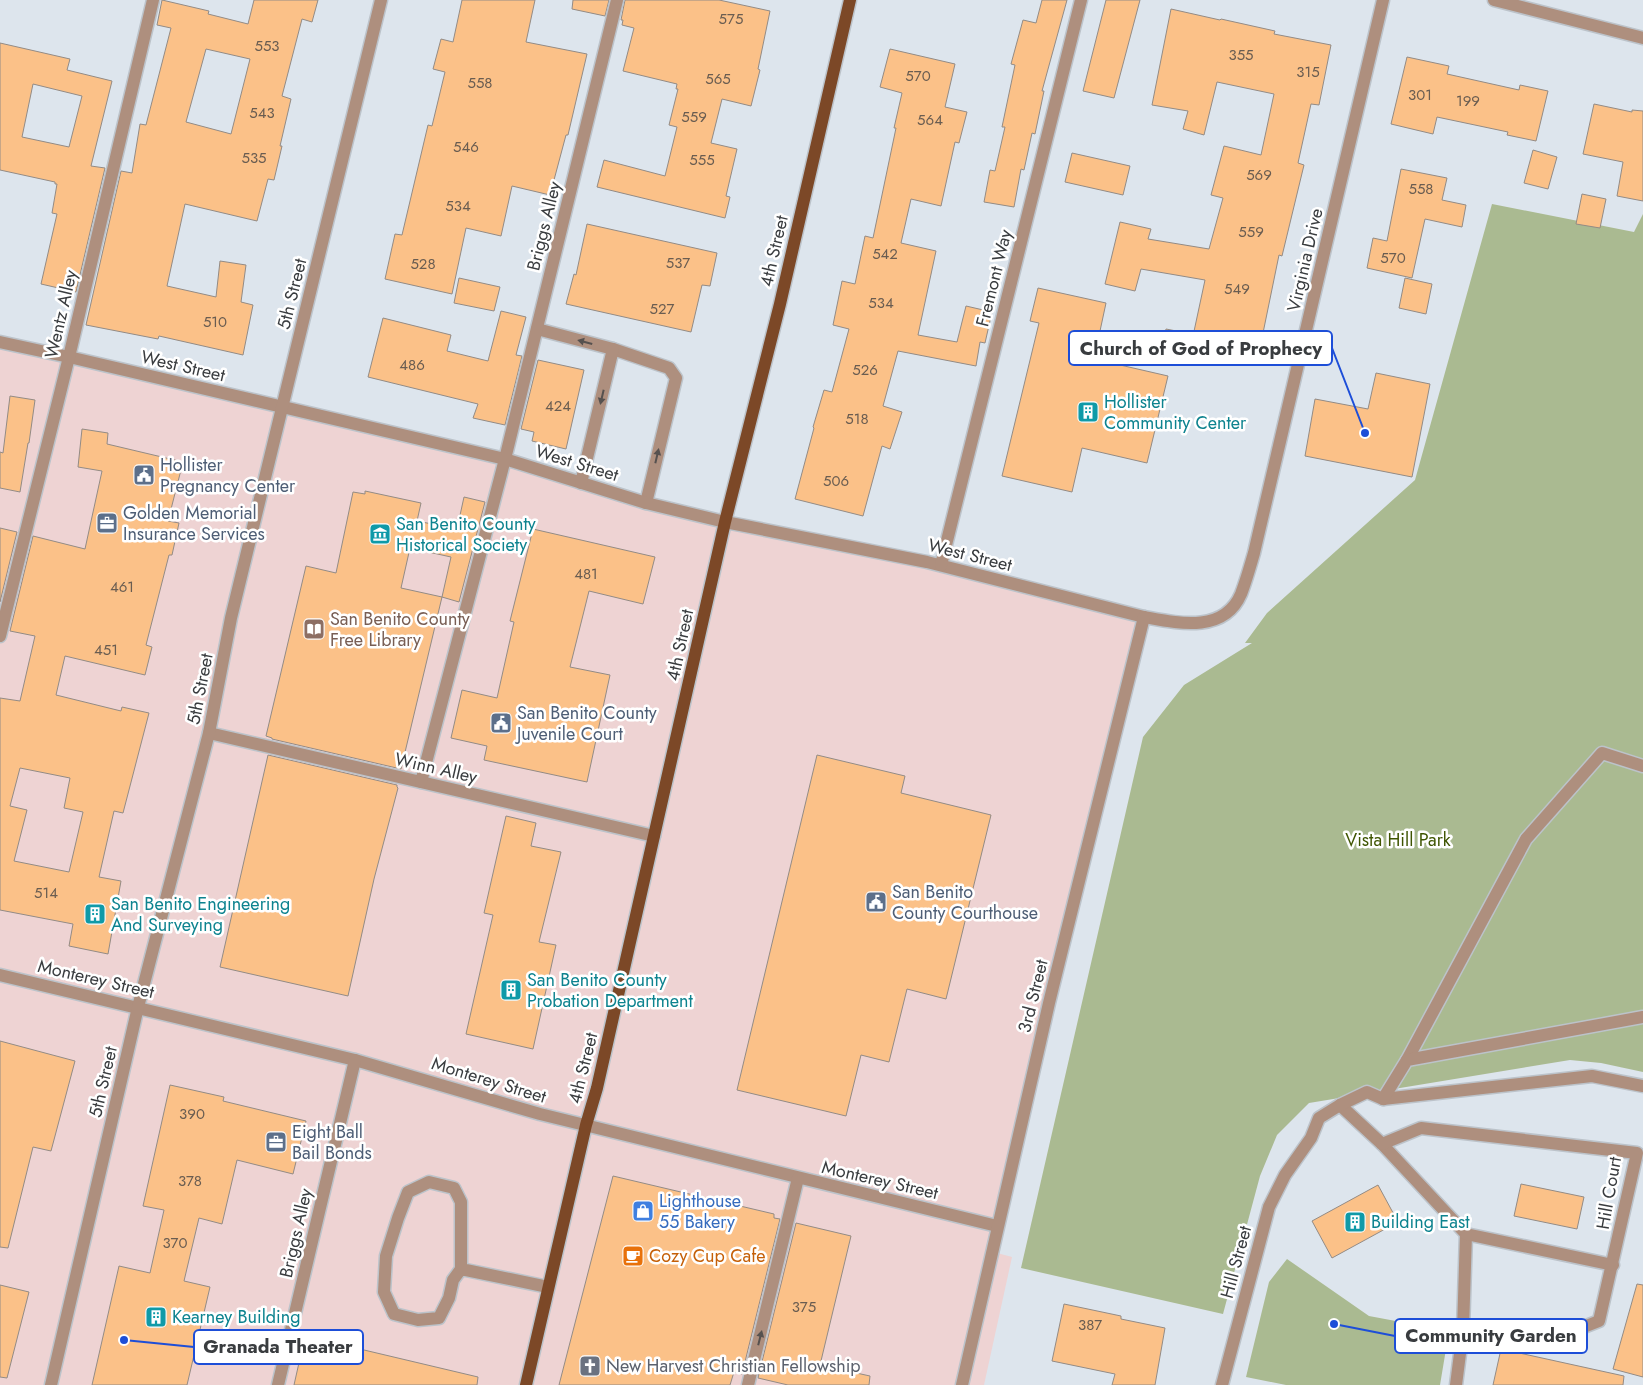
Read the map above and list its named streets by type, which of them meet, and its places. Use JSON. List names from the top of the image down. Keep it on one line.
{"streets":{"main road":["4th Street"],"street":["Briggs Alley","Virginia Drive","Fremont Way","5th Street","Wentz Alley","West Street","Winn Alley","Monterey Street","3rd Street","Hill Court","Hill Street"]},"crossings":[["Briggs Alley","West Street"],["Briggs Alley","Winn Alley"],["Briggs Alley","Monterey Street"],["4th Street","West Street"],["4th Street","Winn Alley"],["4th Street","Monterey Street"],["Virginia Drive","West Street"],["Virginia Drive","3rd Street"],["Fremont Way","West Street"],["5th Street","West Street"],["5th Street","Winn Alley"],["5th Street","Monterey Street"],["Wentz Alley","West Street"],["West Street","3rd Street"],["Monterey Street","3rd Street"]],"parks":["Vista Hill Park"],"places":{"building":["Hollister Community Center","San Benito Engineering And Surveying","San Benito County Probation Department","Building East","Kearney Building"],"other":["Church of God of Prophecy","Community Garden","Granada Theater"],"public building":["Hollister Pregnancy Center","San Benito County Juvenile Court","San Benito County Courthouse"],"office":["Golden Memorial Insurance Services","Eight Ball Bail Bonds"],"museum":["San Benito County Historical Society"],"library":["San Benito County Free Library"],"shop":["Lighthouse 55 Bakery"],"cafe":["Cozy Cup Cafe"],"church":["New Harvest Christian Fellowship"]},"house_numbers":["575","553","355","315","570","565","558","301","199","543","559","564","546","535","555","569","558","534","559","542","570","537","528","549","534","527","510","486","526","424","518","506","481","461","451","514","390","378","370","375","387"]}
